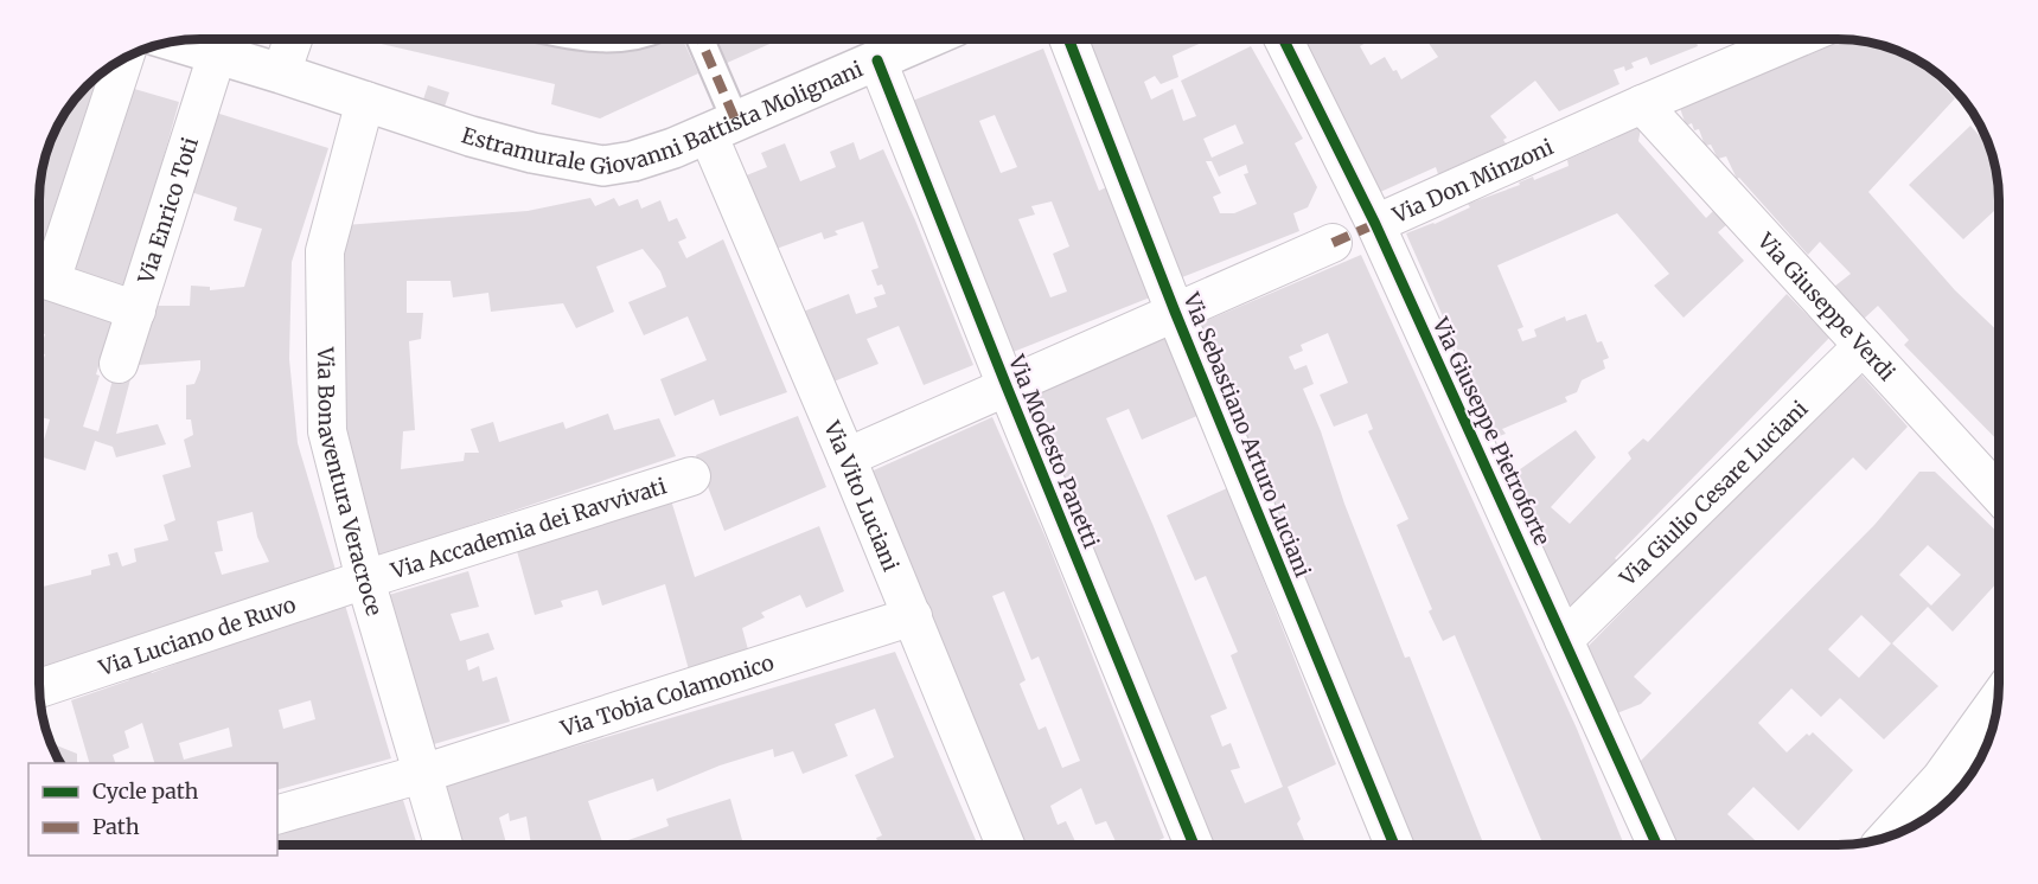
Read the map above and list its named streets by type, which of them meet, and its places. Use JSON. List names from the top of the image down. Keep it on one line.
{"streets":{"street":["Estramurale Giovanni Battista Molignani","Via Don Minzoni","Via Enrico Toti","Via Giuseppe Verdi","Via Giuseppe Pietroforte","Via Sebastiano Arturo Luciani","Via Modesto Panetti","Via Bonaventura Veracroce","Via Giulio Cesare Luciani","Via Vito Luciani","Via Accademia dei Ravvivati","Via Luciano de Ruvo","Via Tobia Colamonico"]},"crossings":[["Estramurale Giovanni Battista Molignani","Via Enrico Toti"],["Estramurale Giovanni Battista Molignani","Via Modesto Panetti"],["Estramurale Giovanni Battista Molignani","Via Bonaventura Veracroce"],["Estramurale Giovanni Battista Molignani","Via Vito Luciani"],["Via Don Minzoni","Via Giuseppe Verdi"],["Via Don Minzoni","Via Giuseppe Pietroforte"],["Via Don Minzoni","Via Sebastiano Arturo Luciani"],["Via Don Minzoni","Via Modesto Panetti"],["Via Don Minzoni","Via Vito Luciani"],["Via Giuseppe Verdi","Via Giulio Cesare Luciani"],["Via Giuseppe Pietroforte","Via Giulio Cesare Luciani"],["Via Bonaventura Veracroce","Via Accademia dei Ravvivati"],["Via Bonaventura Veracroce","Via Luciano de Ruvo"],["Via Bonaventura Veracroce","Via Tobia Colamonico"],["Via Vito Luciani","Via Tobia Colamonico"],["Via Accademia dei Ravvivati","Via Luciano de Ruvo"]],"legend":["Cycle path","Path"]}
